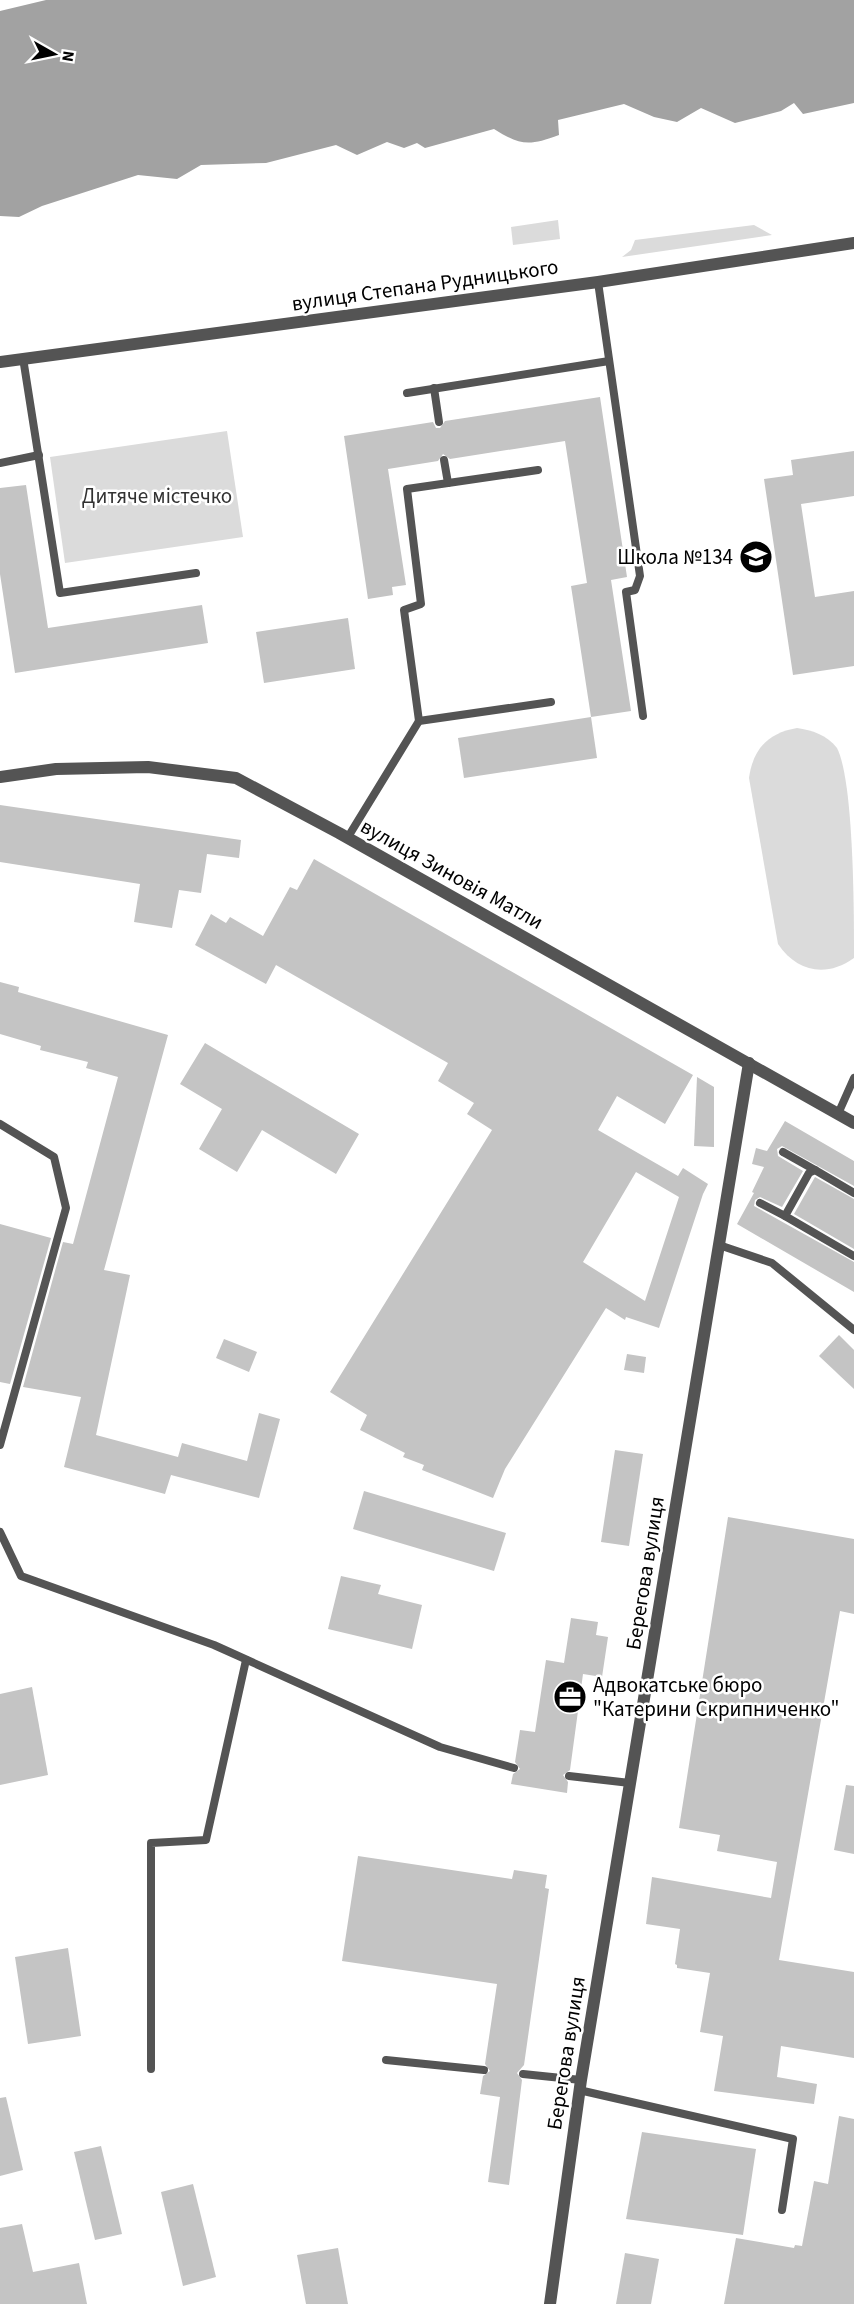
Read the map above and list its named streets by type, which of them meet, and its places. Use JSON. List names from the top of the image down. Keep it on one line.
{"streets":{"street":["вулиця Степана Рудницького","вулиця Зиновія Матли","Берегова вулиця"]},"crossings":[["вулиця Зиновія Матли","Берегова вулиця"]],"parks":["Дитяче містечко"],"places":{"school or university":["Школа №134"],"office":["Адвокатське бюро \"Катерини Скрипниченко\""]},"north":"right"}
